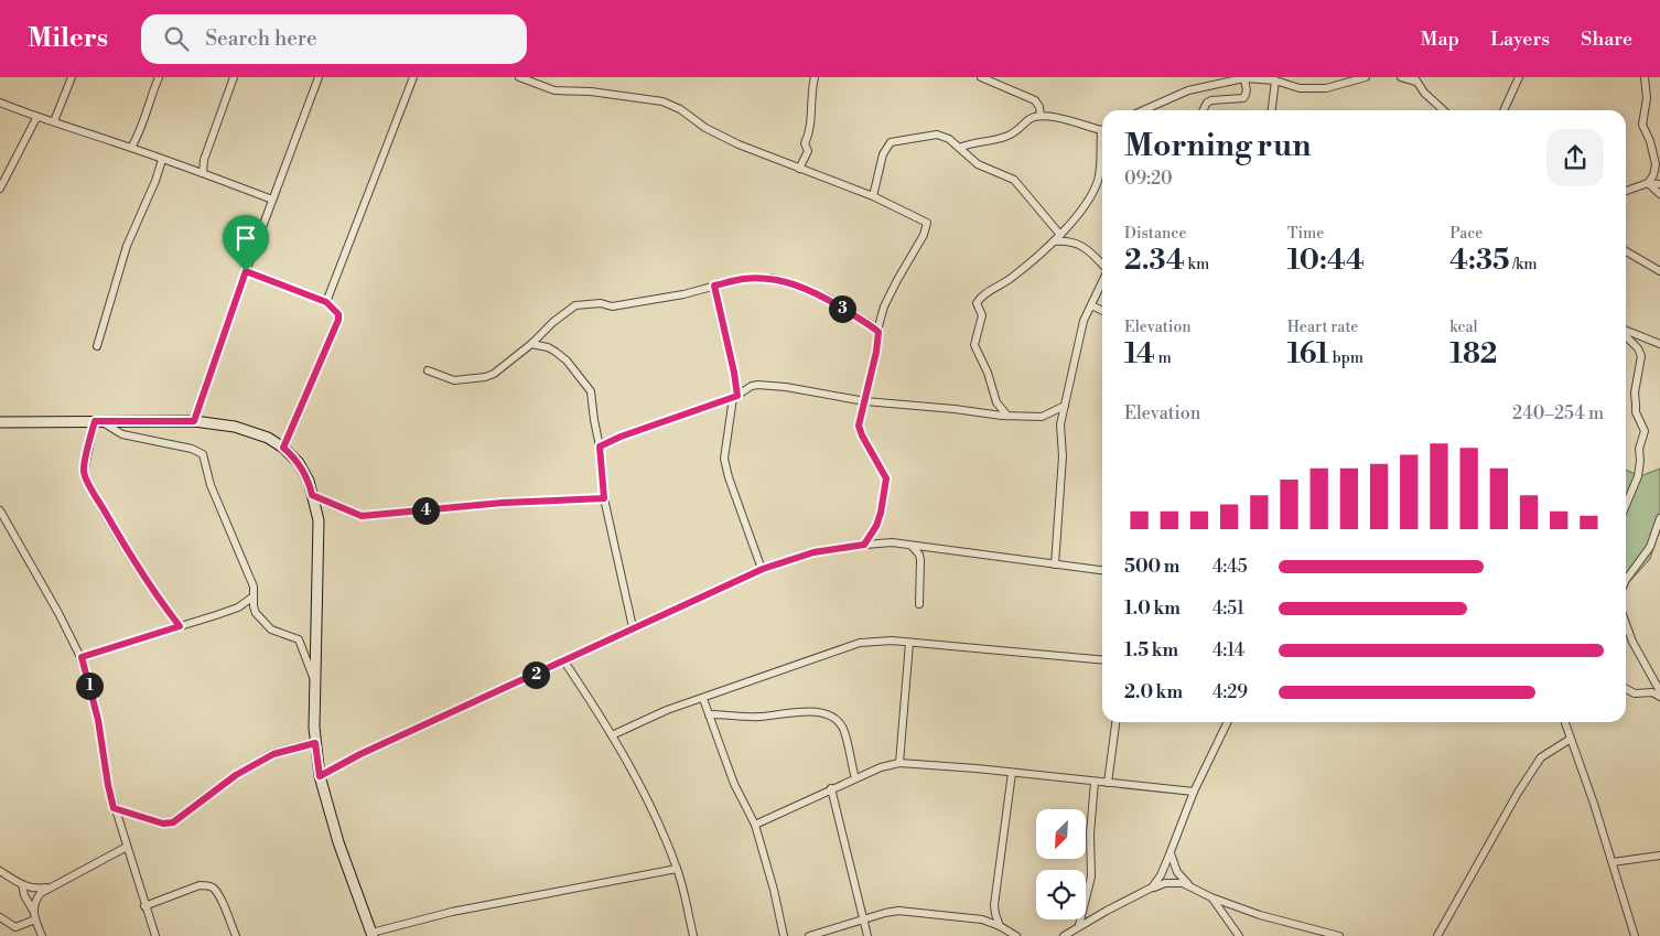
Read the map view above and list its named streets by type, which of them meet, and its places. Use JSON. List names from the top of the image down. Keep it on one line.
{"north":"bottom left","page":{"header":"Milers","search":"Search here","nav":["Map","Layers","Share"],"heading":["Morning run","09:20"],"stats":[["Distance","2.34 km"],["Time","10:44"],["Pace","4:35 /km"],["Elevation","14 m"],["Heart rate","161 bpm"],["kcal","182"]],"pins":["3","4","2","1"],"chart":["Elevation","240–254 m"],"list":[{"name":"500 m","note":"4:45"},{"name":"1.0 km","note":"4:51"},{"name":"1.5 km","note":"4:14"},{"name":"2.0 km","note":"4:29"}]}}
